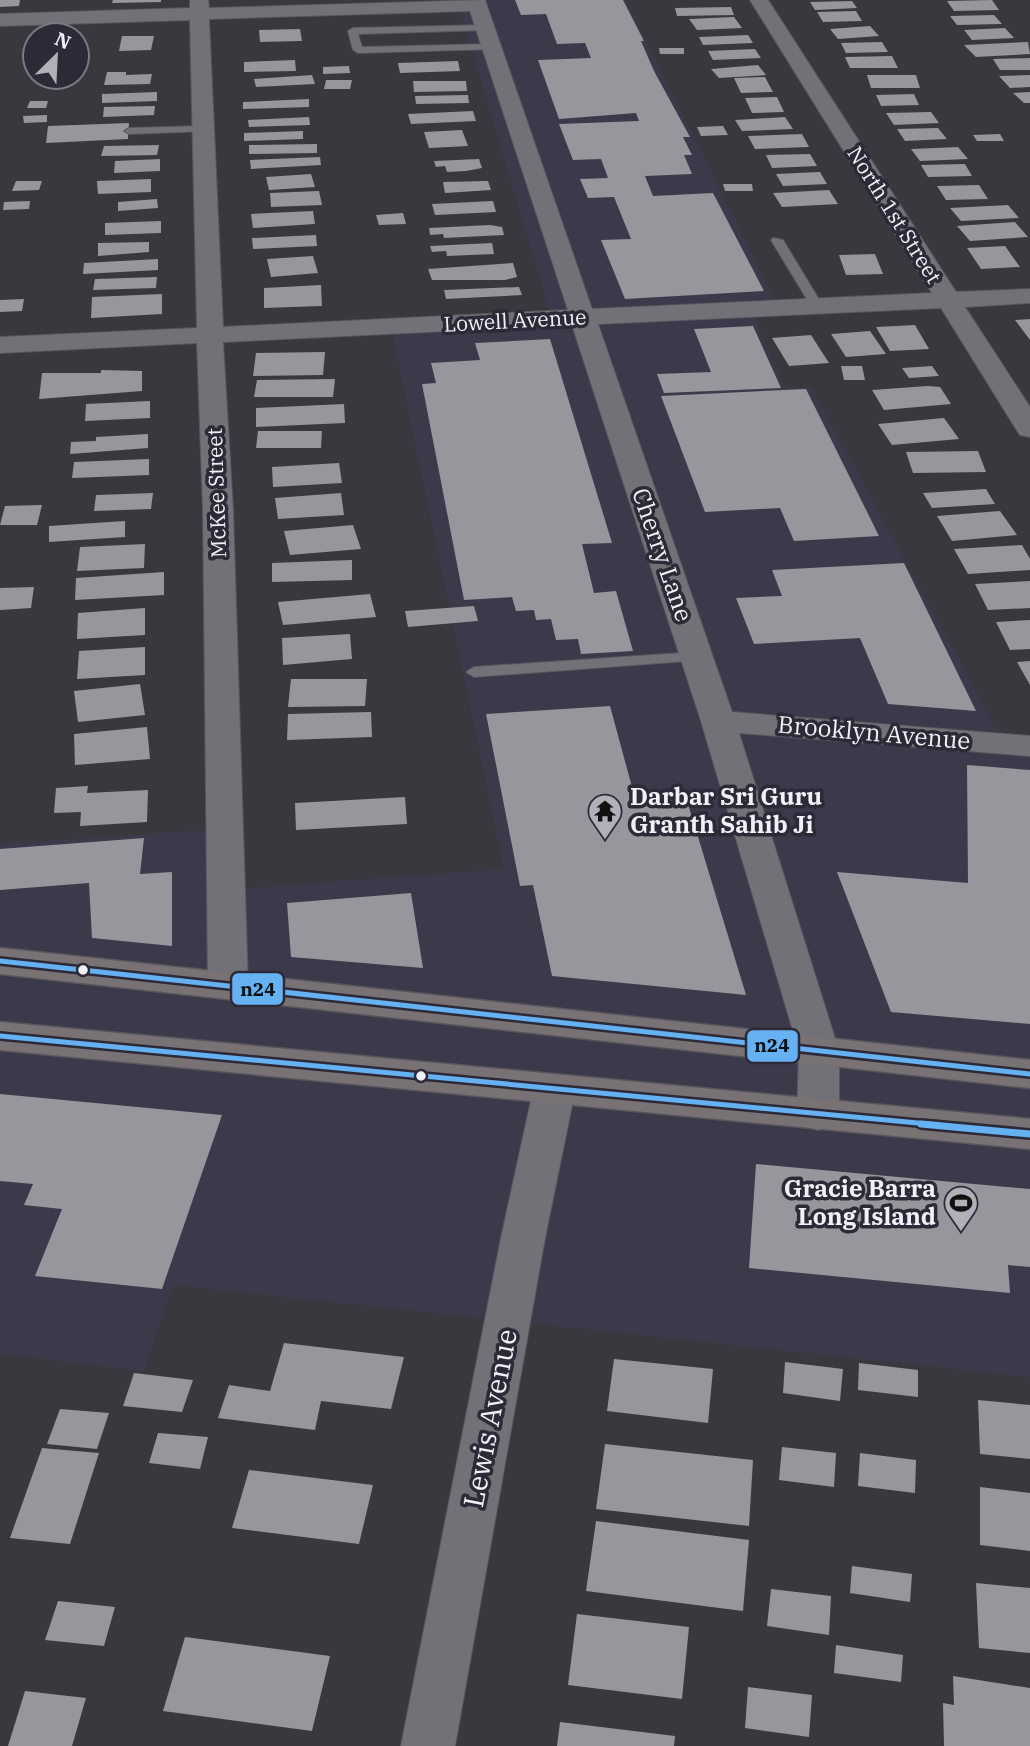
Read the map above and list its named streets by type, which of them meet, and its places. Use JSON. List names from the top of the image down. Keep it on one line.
{"streets":{"street":["North 1st Street","Lowell Avenue","McKee Street","Cherry Lane","Brooklyn Avenue","Lewis Avenue"]},"crossings":[["North 1st Street","Lowell Avenue"],["Lowell Avenue","McKee Street"],["Lowell Avenue","Cherry Lane"],["Cherry Lane","Brooklyn Avenue"]],"places":{"temple":["Darbar Sri Guru Granth Sahib Ji"],"sports":["Gracie Barra Long Island"]},"lines":["transit line n24"],"north":"top right"}
